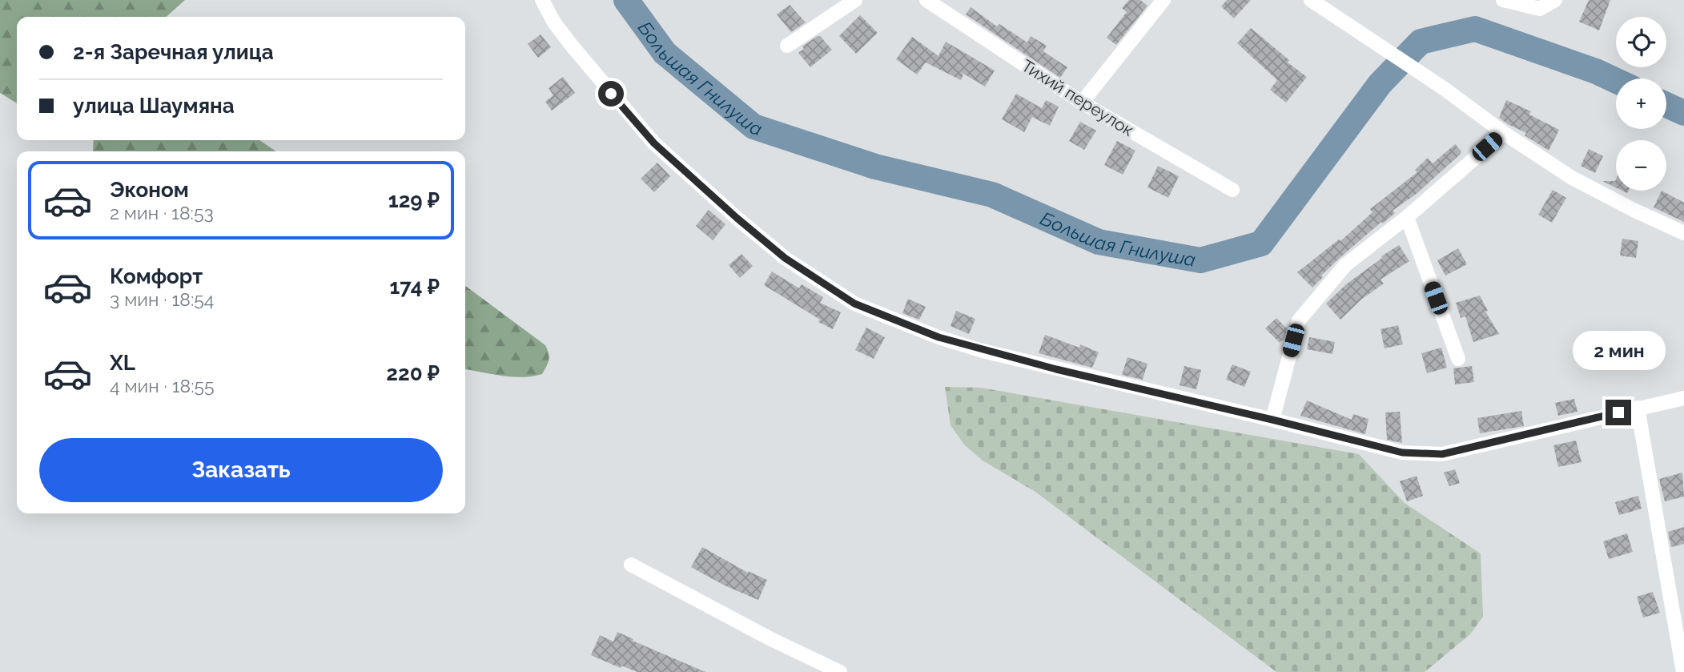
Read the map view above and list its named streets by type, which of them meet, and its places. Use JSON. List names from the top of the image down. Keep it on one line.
{"streets":{"street":["Тихий переулок"]},"water":["Большая Гнилуша"],"page":{"map_buttons":["+","−"],"banner":["2-я Заречная улица","улица Шаумяна"],"list":[{"name":"Эконом","note":"2 мин · 18:53","value":"129 ₽"},{"name":"Комфорт","note":"3 мин · 18:54","value":"174 ₽"},{"name":"XL","note":"4 мин · 18:55","value":"220 ₽"}],"bubble":"2 мин","buttons":"Заказать"}}
